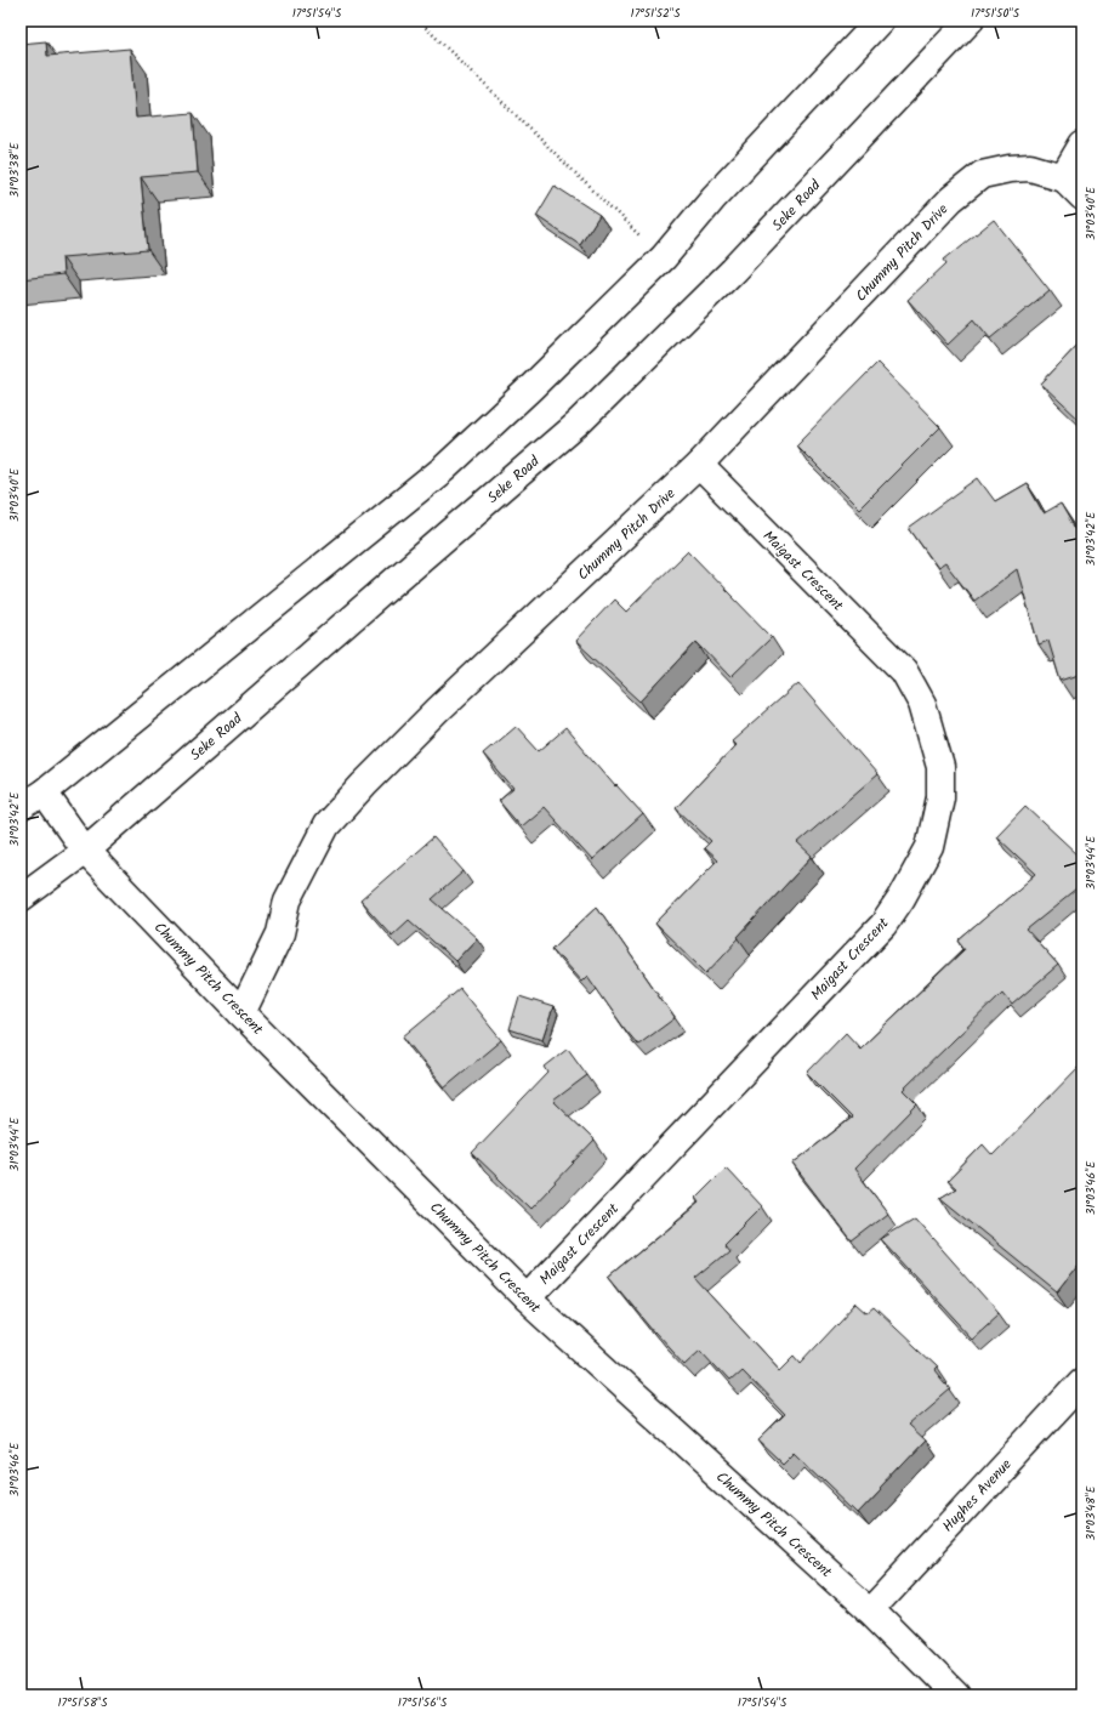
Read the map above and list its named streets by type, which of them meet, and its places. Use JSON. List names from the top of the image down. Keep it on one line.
{"streets":{"street":["Seke Road","Chummy Pitch Drive","Maigast Crescent","Chummy Pitch Crescent","Hughes Avenue"]},"crossings":[["Seke Road","Chummy Pitch Crescent"],["Chummy Pitch Drive","Maigast Crescent"],["Chummy Pitch Drive","Chummy Pitch Crescent"],["Maigast Crescent","Chummy Pitch Crescent"],["Chummy Pitch Crescent","Hughes Avenue"]],"coordinates":["17°51'54\"S","17°51'52\"S","17°51'50\"S","31°03'38\"E","31°03'40\"E","31°03'42\"E","31°03'44\"E","31°03'46\"E","31°03'48\"E","17°51'58\"S","17°51'56\"S"]}
